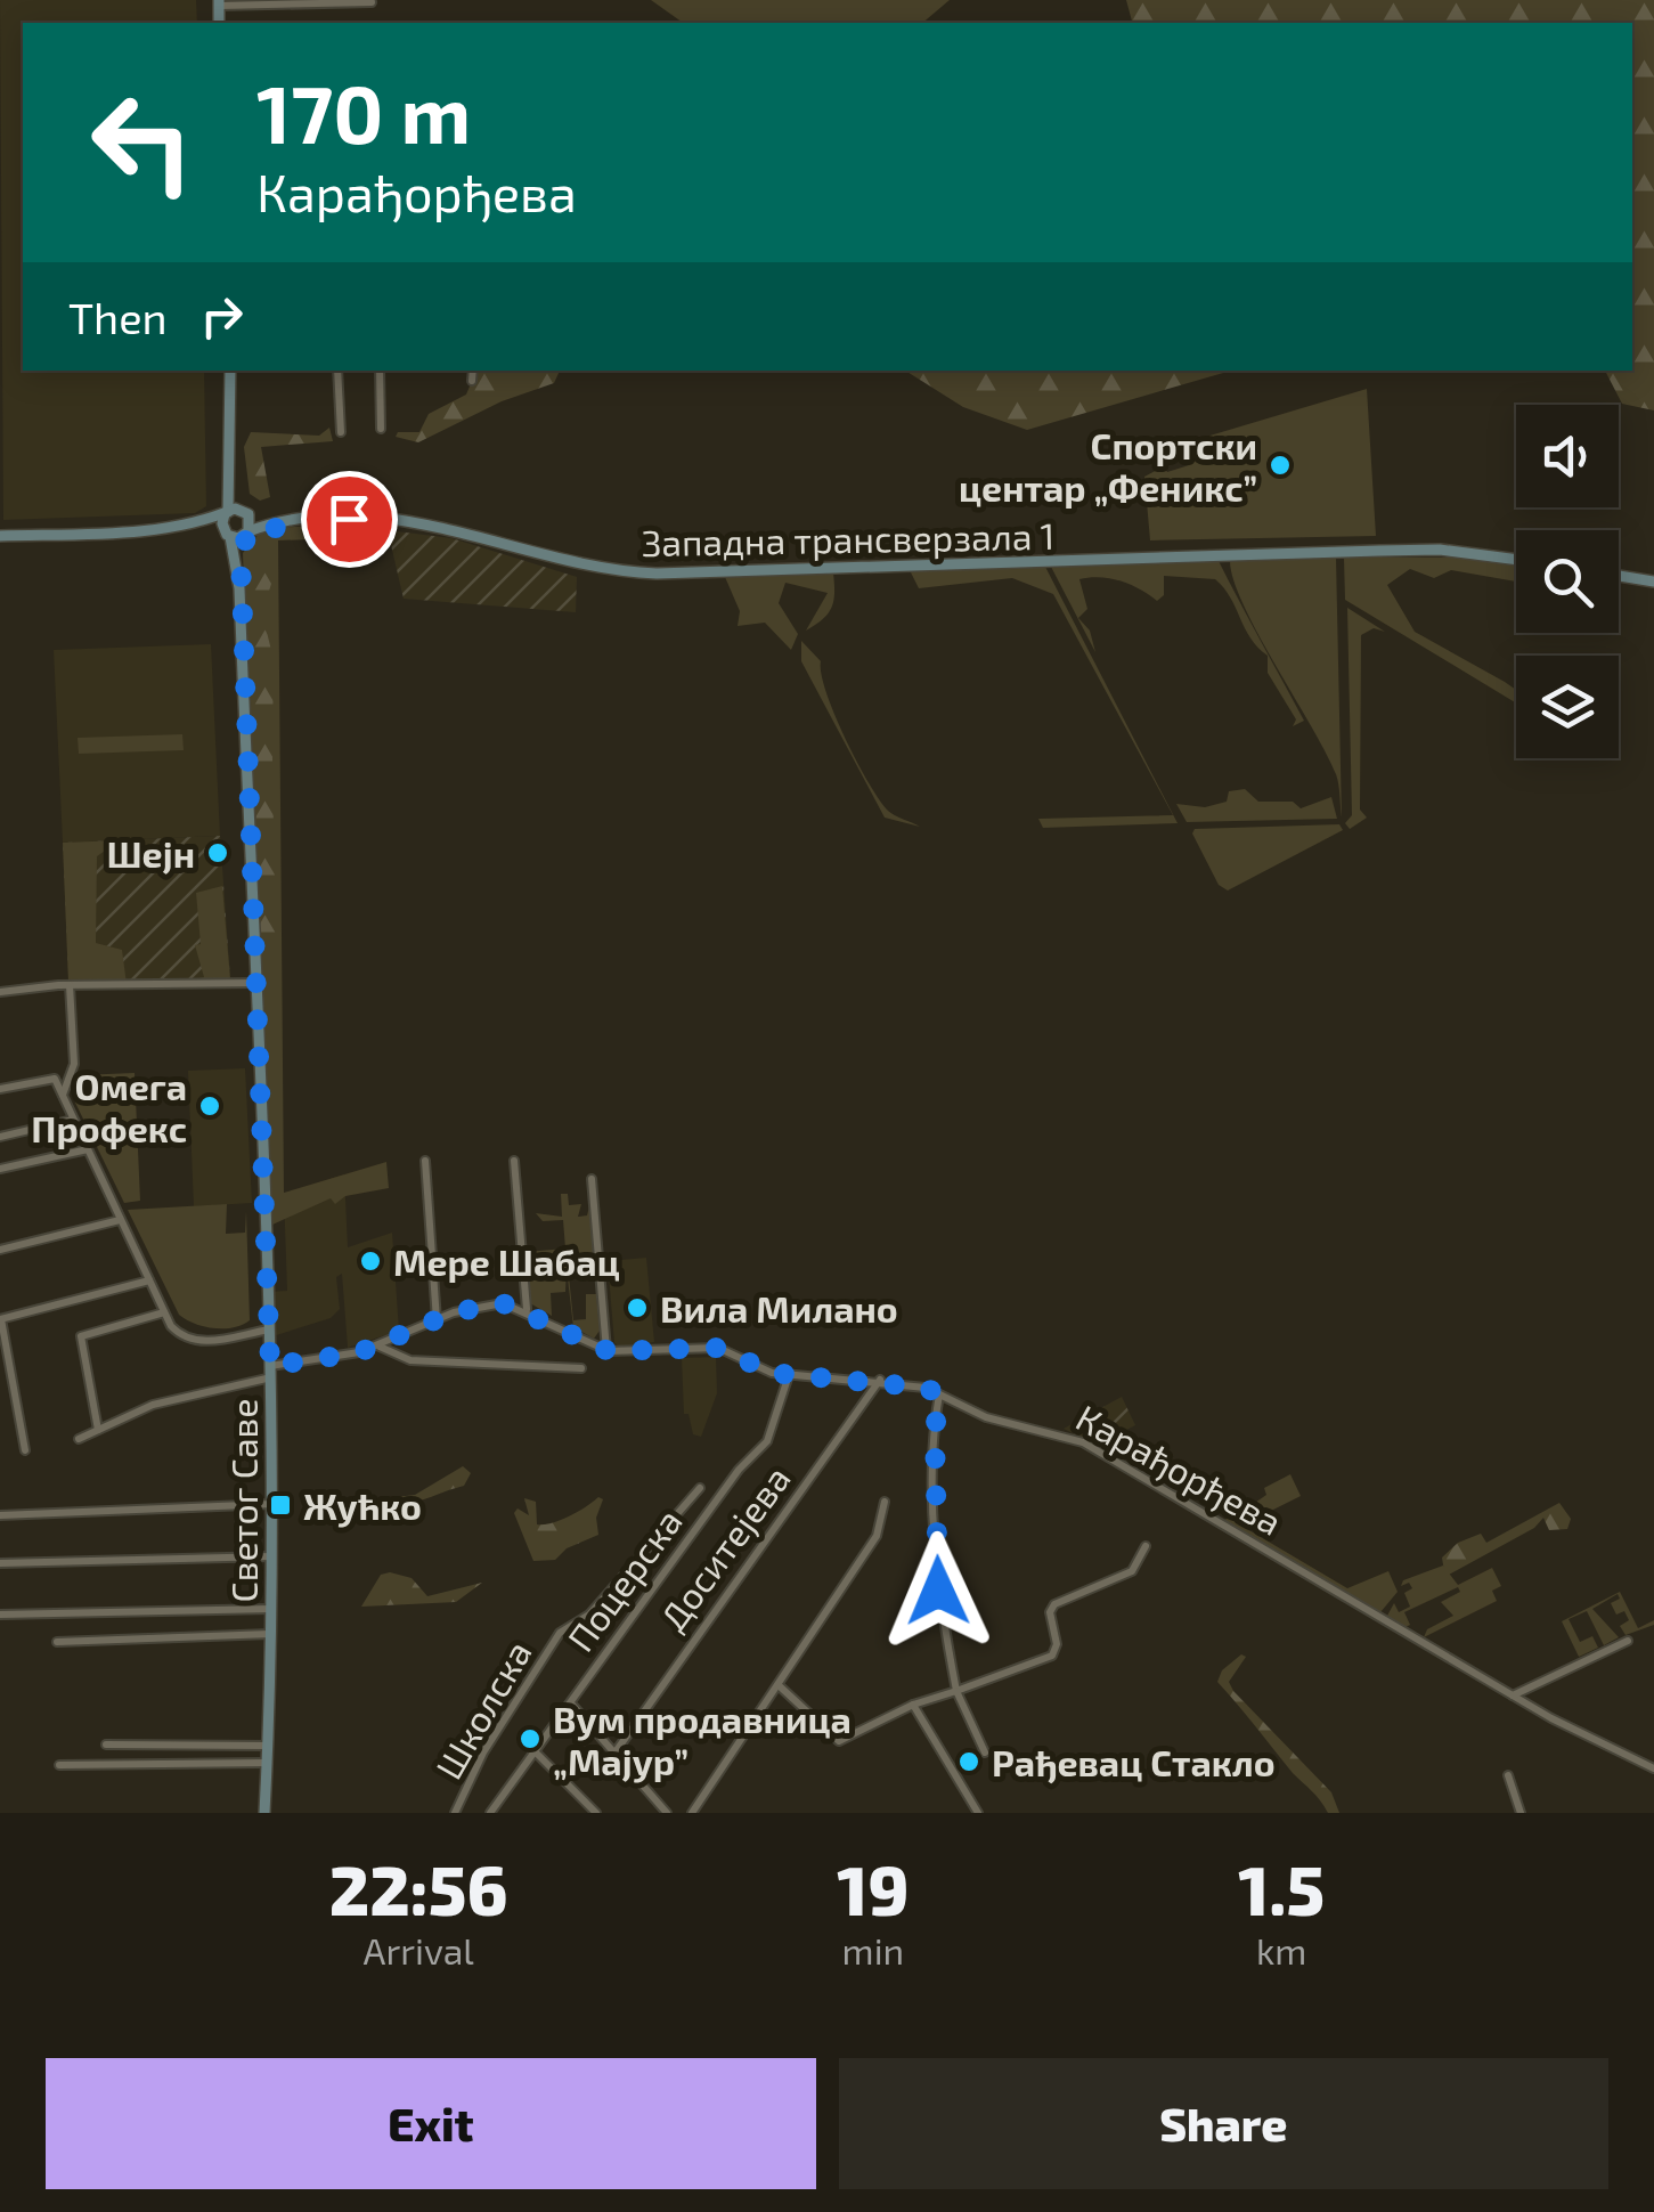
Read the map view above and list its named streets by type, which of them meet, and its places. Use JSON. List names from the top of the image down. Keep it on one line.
{"streets":{"main road":["Западна трансверзала 1","Светог Саве"],"street":["Карађорђева","Доситејева","Поцерска","Школска"]},"crossings":[["Карађорђева","Светог Саве"],["Карађорђева","Доситејева"],["Карађорђева","Поцерска"]],"places":{"other":["Спортски центар „Феникс”","Шејн","Омега Профекс","Мере Шабац","Вила Милано","Вум продавница „Мајур”","Рађевац Стакло"],"transit":["Жућко"]},"page":{"turn":["170 m","Карађорђева"],"then":"Then","eta":["22:56","Arrival","19","min","1.5","km"],"buttons":["Exit","Share"]}}
